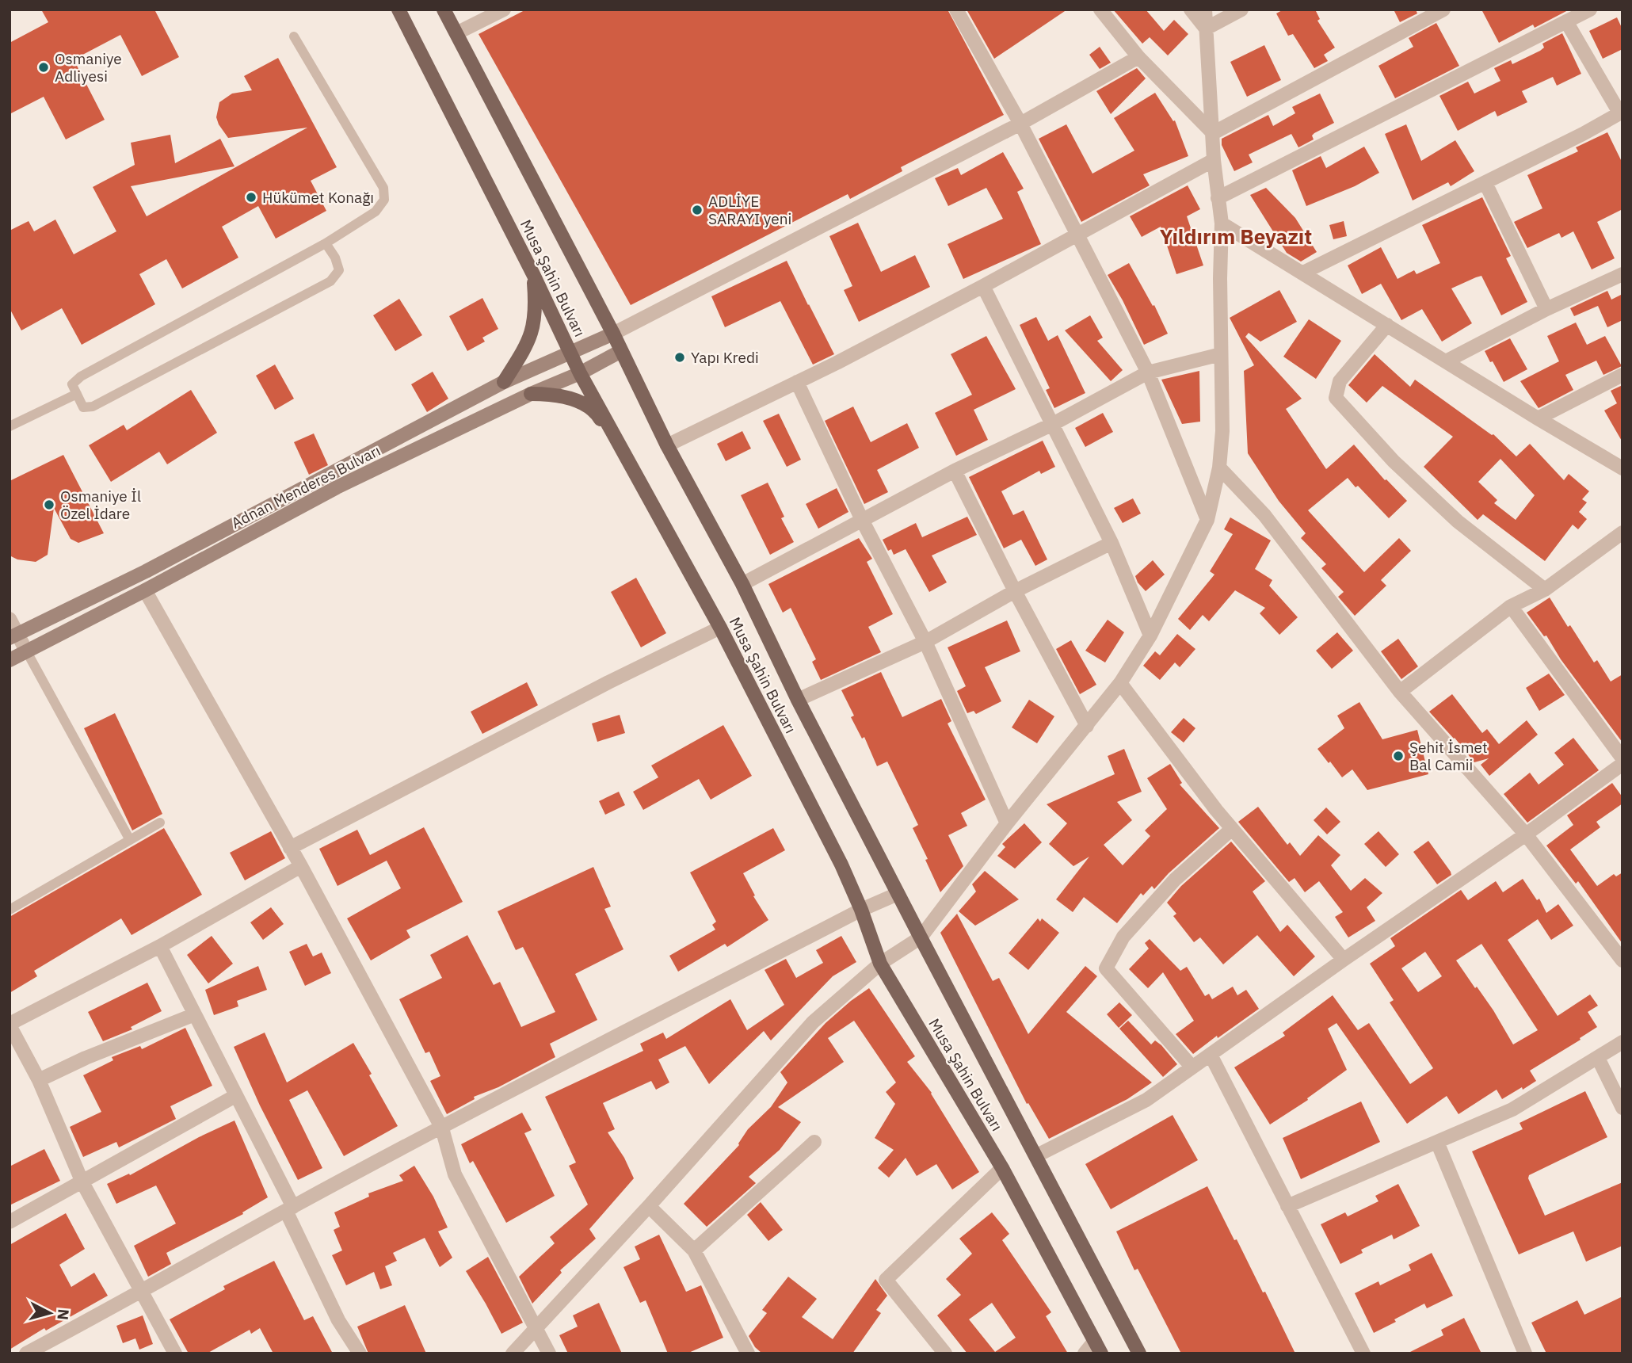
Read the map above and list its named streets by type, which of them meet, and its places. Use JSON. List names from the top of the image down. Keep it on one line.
{"streets":{"main road":["Musa Şahin Bulvarı","Adnan Menderes Bulvarı"]},"crossings":[["Musa Şahin Bulvarı","Adnan Menderes Bulvarı"]],"districts":["Yıldırım Beyazıt"],"places":["Osmaniye Adliyesi","Hükümet Konağı","ADLİYE SARAYI yeni","Yapı Kredi","Osmaniye İl Özel İdare","Şehit İsmet Bal Camii"],"north":"right"}
